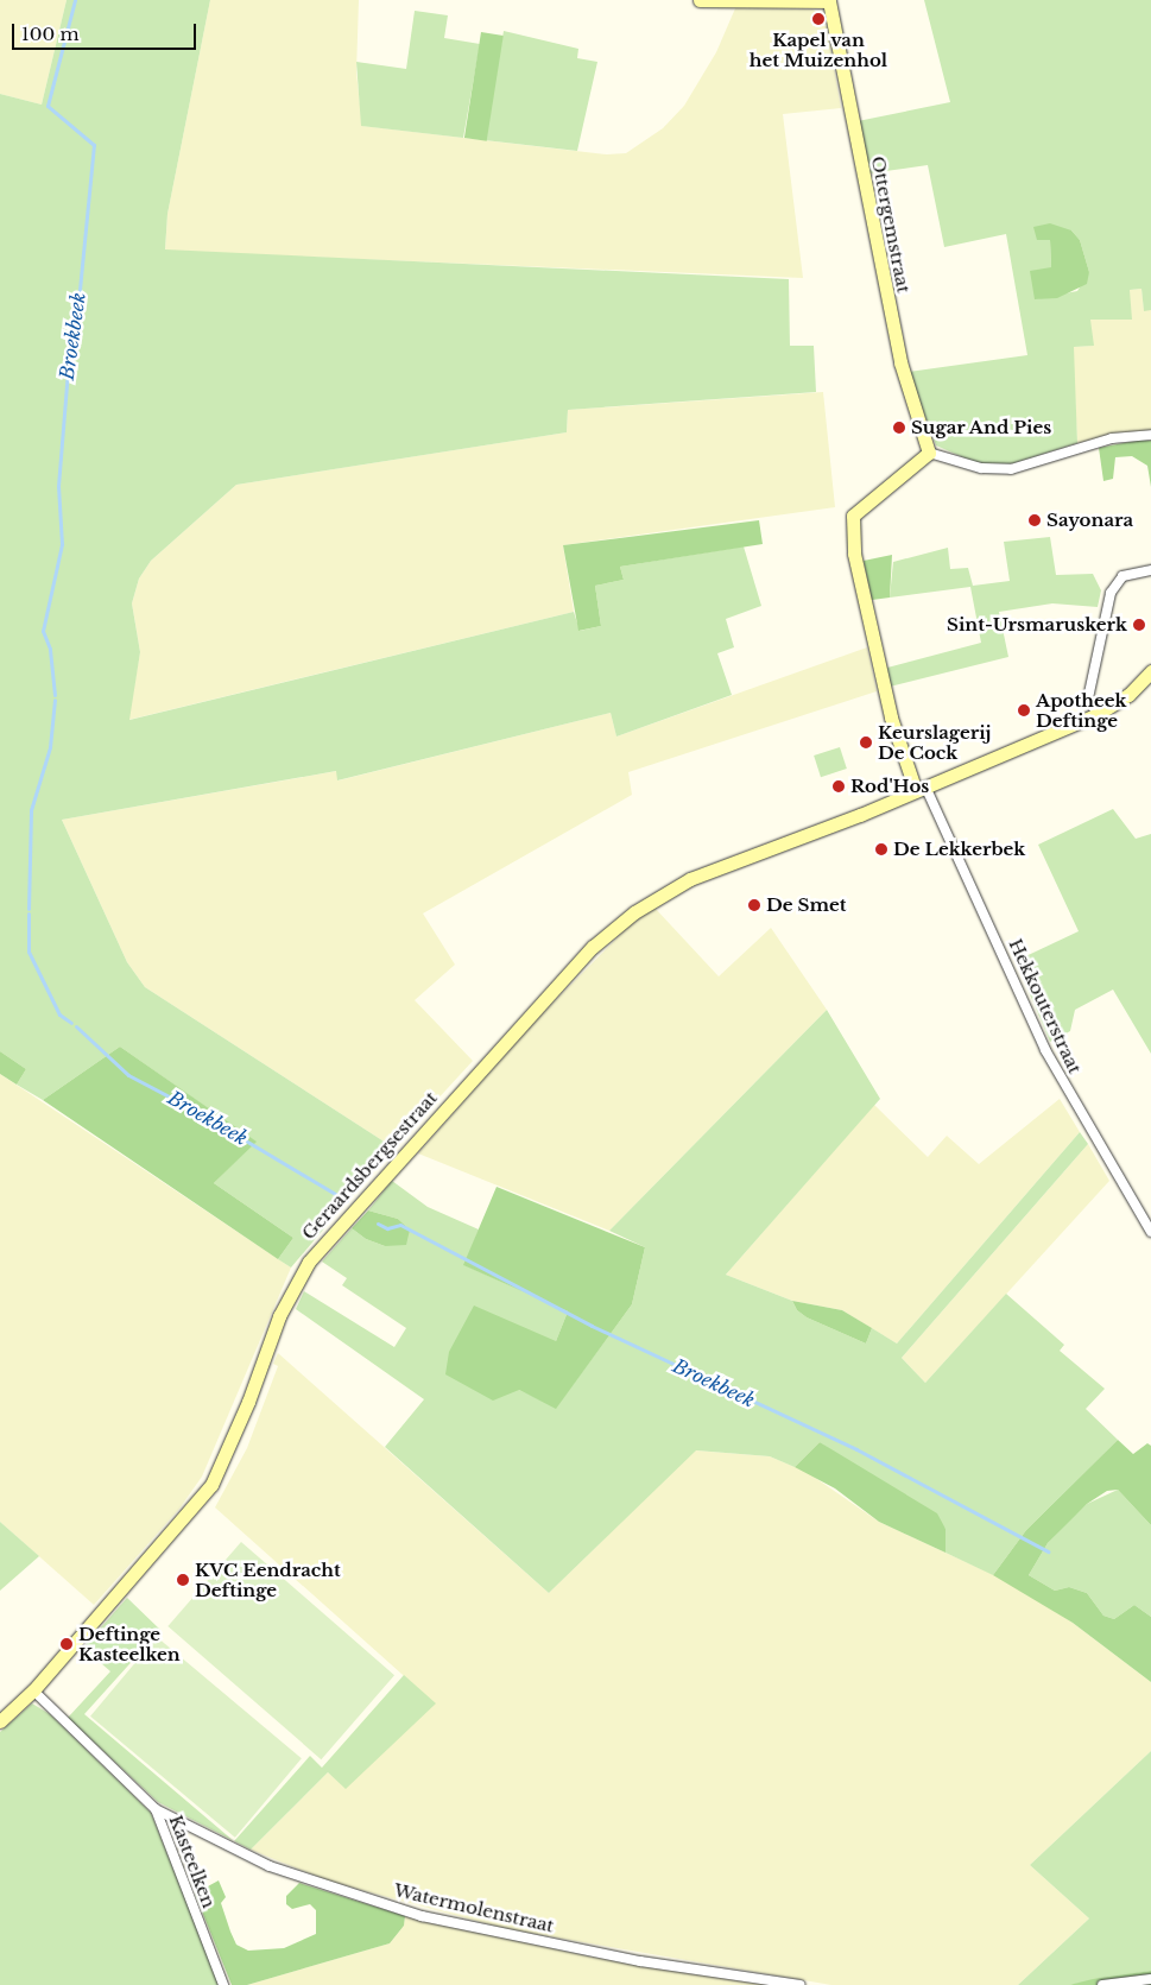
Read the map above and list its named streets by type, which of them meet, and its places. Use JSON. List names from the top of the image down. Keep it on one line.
{"streets":{"street":["Ottergemstraat","Hekkouterstraat","Geraardsbergsestraat","Kasteelken","Watermolenstraat"]},"crossings":[["Hekkouterstraat","Geraardsbergsestraat"],["Geraardsbergsestraat","Kasteelken"],["Kasteelken","Watermolenstraat"]],"water":["Broekbeek"],"places":["Kapel van het Muizenhol","Sugar And Pies","Sayonara","Sint-Ursmaruskerk","Apotheek Deftinge","Keurslagerij De Cock","Rod'Hos","De Lekkerbek","De Smet","KVC Eendracht Deftinge","Deftinge Kasteelken"],"scale_bar":"100 m"}
